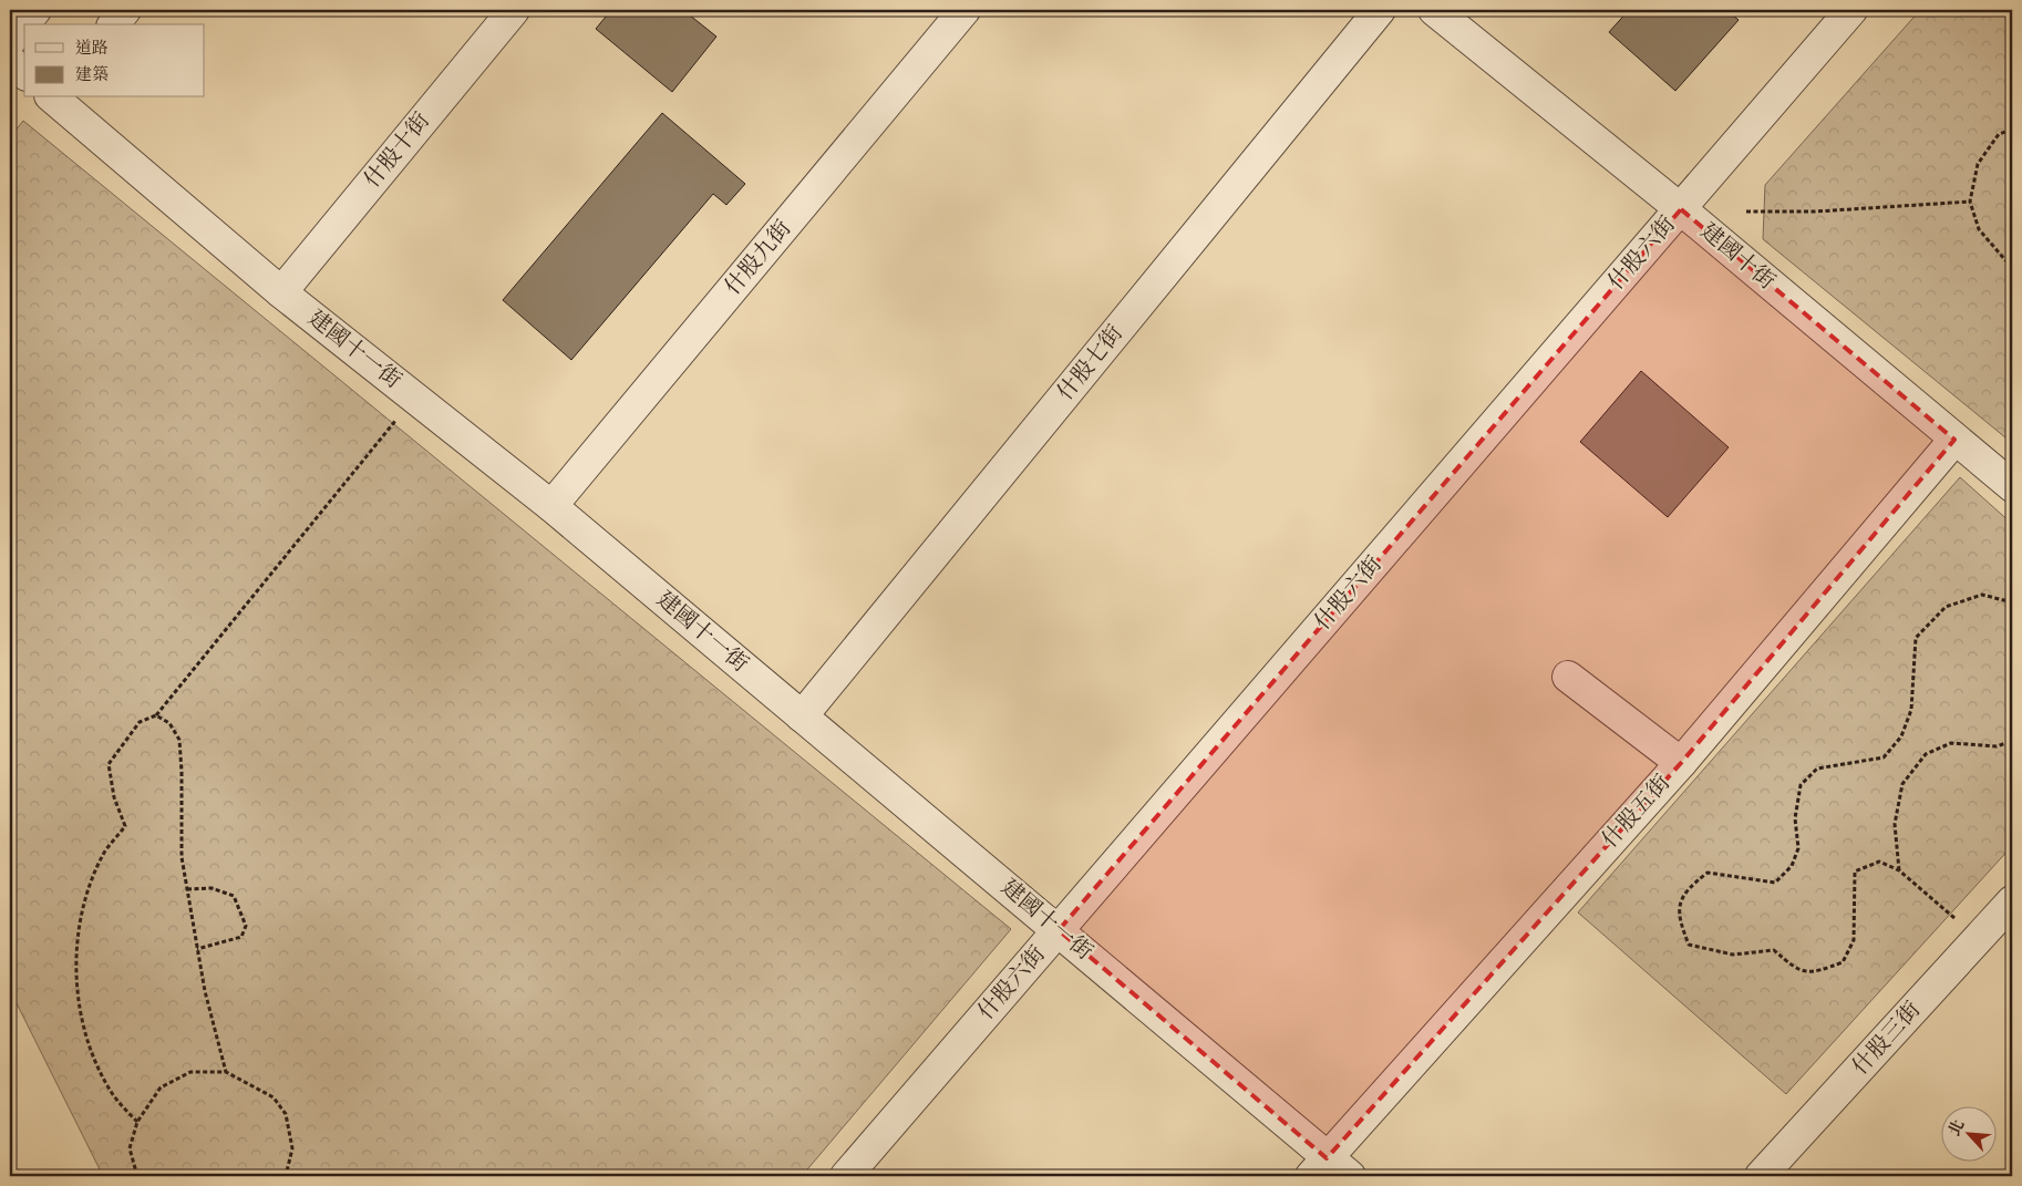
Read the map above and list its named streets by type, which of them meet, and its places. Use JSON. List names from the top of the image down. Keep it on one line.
{"streets":{"street":["什股十街","什股六街","建國十街","什股九街","建國十一街","什股七街","什股五街","什股三街"]},"crossings":[["什股十街","建國十一街"],["什股六街","建國十街"],["什股六街","建國十一街"],["建國十街","什股五街"],["什股九街","建國十一街"],["建國十一街","什股七街"],["建國十一街","什股五街"]],"legend":["道路","建築"],"north":"top left"}
